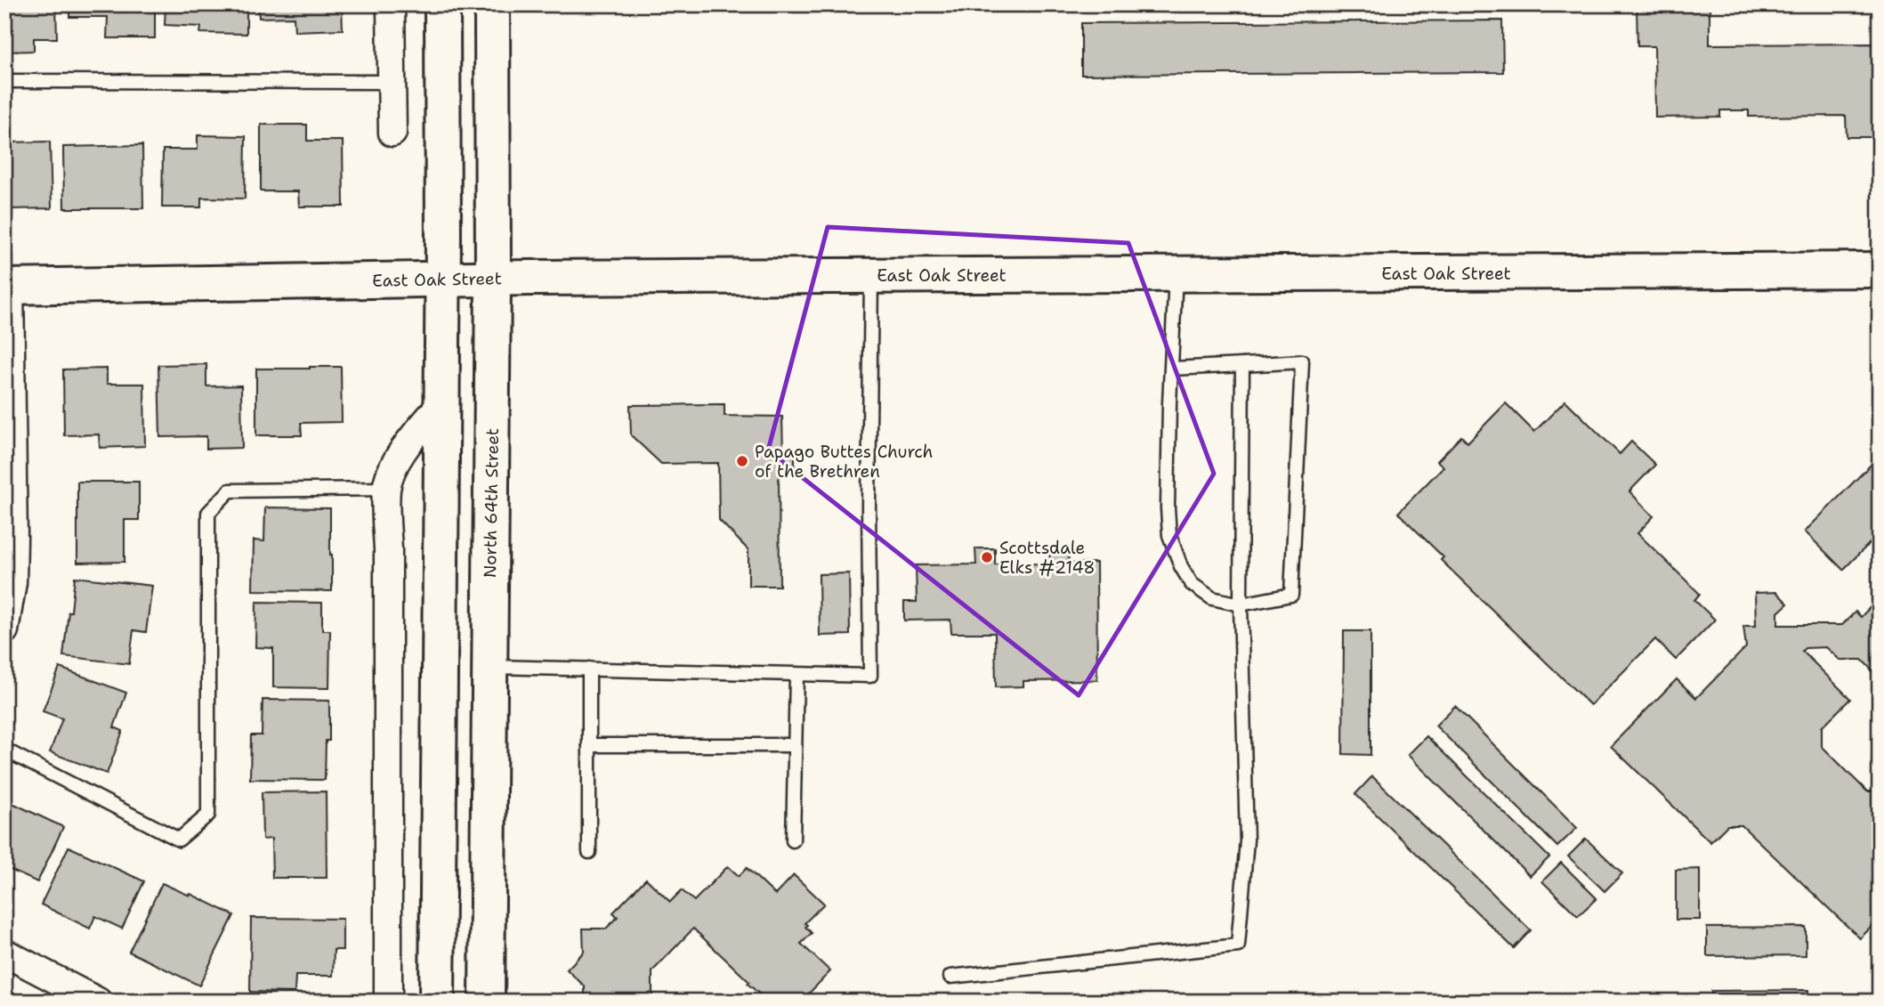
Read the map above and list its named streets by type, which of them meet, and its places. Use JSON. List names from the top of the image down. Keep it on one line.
{"streets":{"main road":["East Oak Street","North 64th Street"]},"crossings":[["East Oak Street","North 64th Street"]],"places":["Papago Buttes Church of the Brethren","Scottsdale Elks #2148"]}
